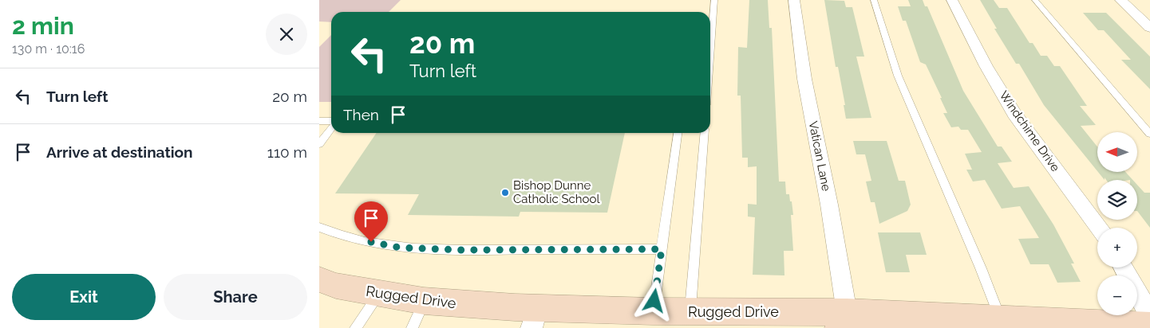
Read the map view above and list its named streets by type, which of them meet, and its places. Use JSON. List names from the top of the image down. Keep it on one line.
{"streets":{"street":["Windchime Drive","Vatican Lane","Rugged Drive"]},"crossings":[["Vatican Lane","Rugged Drive"]],"places":["Bishop Dunne Catholic School"],"north":"left","page":{"heading":["2 min","130 m · 10:16"],"turn":["20 m","Turn left"],"list":[{"name":"Turn left","value":"20 m"},{"name":"Arrive at destination","value":"110 m"}],"then":"Then","map_buttons":["+","−"],"buttons":["Exit","Share"]}}
